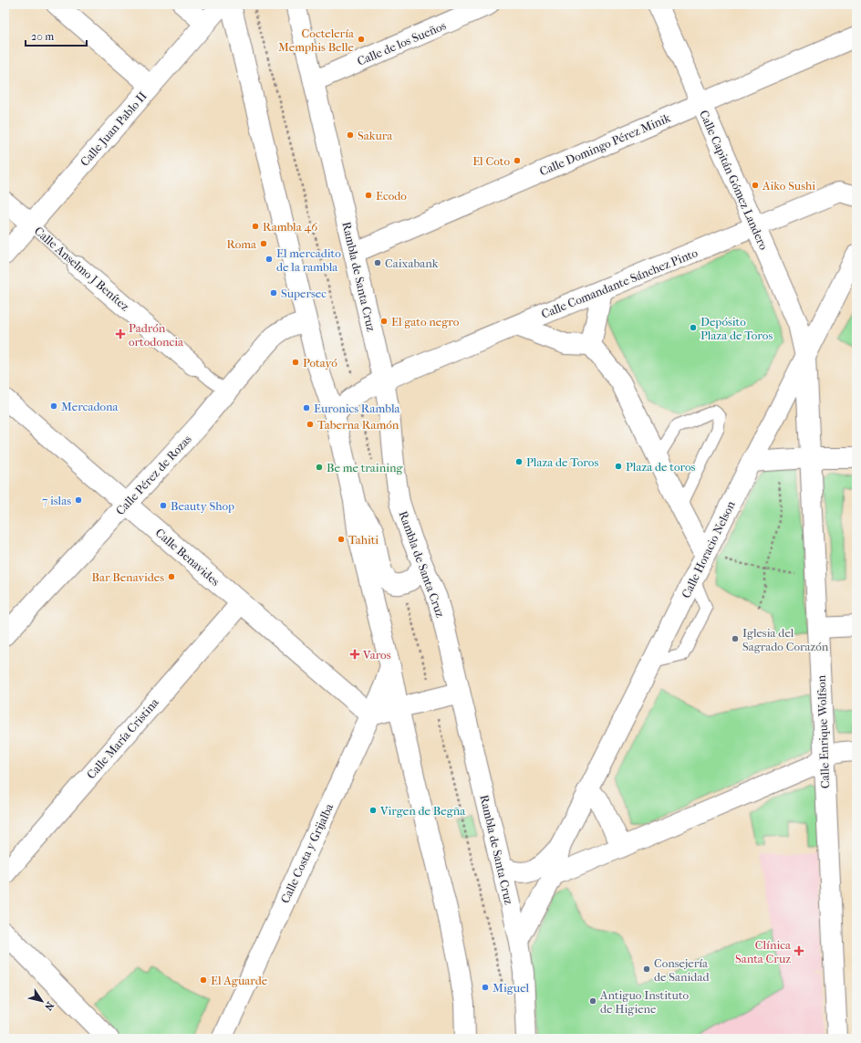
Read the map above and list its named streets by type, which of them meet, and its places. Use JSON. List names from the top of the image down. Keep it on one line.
{"streets":{"street":["Calle de los Sueños","Calle Juan Pablo II","Calle Domingo Pérez Minik","Calle Capitán Gómez Landero","Calle Anselmo J Benítez","Rambla de Santa Cruz","Calle Comandante Sánchez Pinto","Calle Pérez de Rozas","Calle Horacio Nelson","Calle Benavides","Calle Enrique Wolfson","Calle María Cristina","Calle Costa y Grijalba"]},"crossings":[["Calle de los Sueños","Rambla de Santa Cruz"],["Calle Juan Pablo II","Calle Anselmo J Benítez"],["Calle Domingo Pérez Minik","Calle Capitán Gómez Landero"],["Calle Domingo Pérez Minik","Rambla de Santa Cruz"],["Calle Capitán Gómez Landero","Calle Comandante Sánchez Pinto"],["Calle Capitán Gómez Landero","Calle Horacio Nelson"],["Calle Capitán Gómez Landero","Calle Enrique Wolfson"],["Calle Anselmo J Benítez","Calle Pérez de Rozas"],["Rambla de Santa Cruz","Calle Comandante Sánchez Pinto"],["Calle Pérez de Rozas","Calle Benavides"],["Calle Horacio Nelson","Calle Enrique Wolfson"],["Calle Benavides","Calle María Cristina"],["Calle Benavides","Calle Costa y Grijalba"]],"places":{"other":["Coctelería Memphis Belle","Sakura","El Coto","Aiko Sushi","Ecodo","Rambla 46","Roma","El mercadito de la rambla","Caixabank","Supersec","El gato negro","Depósito Plaza de Toros","Potayó","Mercadona","Euronics Rambla","Taberna Ramón","Plaza de Toros","Plaza de toros","Be me training","7 islas","Beauty Shop","Tahiti","Bar Benavides","Iglesia del Sagrado Corazón","Virgen de Begña","Consejería de Sanidad","El Aguarde","Miguel","Antiguo Instituto de Higiene"],"health":["Padrón ortodoncia","Varos","Clínica Santa Cruz"]},"scale_bar":"20 m","north":"bottom right"}
